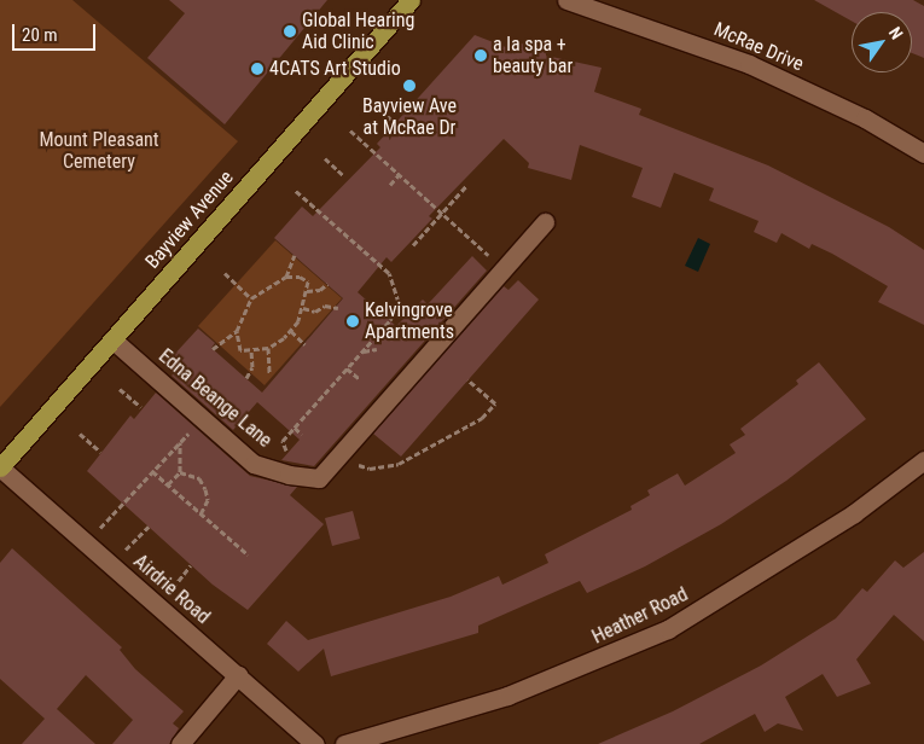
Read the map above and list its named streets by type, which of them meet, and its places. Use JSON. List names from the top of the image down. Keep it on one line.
{"streets":{"main road":["Bayview Avenue"],"street":["McRae Drive","Edna Beange Lane","Airdrie Road","Heather Road"]},"crossings":[["Bayview Avenue","Edna Beange Lane"],["Bayview Avenue","Airdrie Road"]],"parks":["Mount Pleasant Cemetery"],"places":["Global Hearing Aid Clinic","a la spa + beauty bar","4CATS Art Studio","Bayview Ave at McRae Dr","Kelvingrove Apartments"],"scale_bar":"20 m","north":"top right"}
